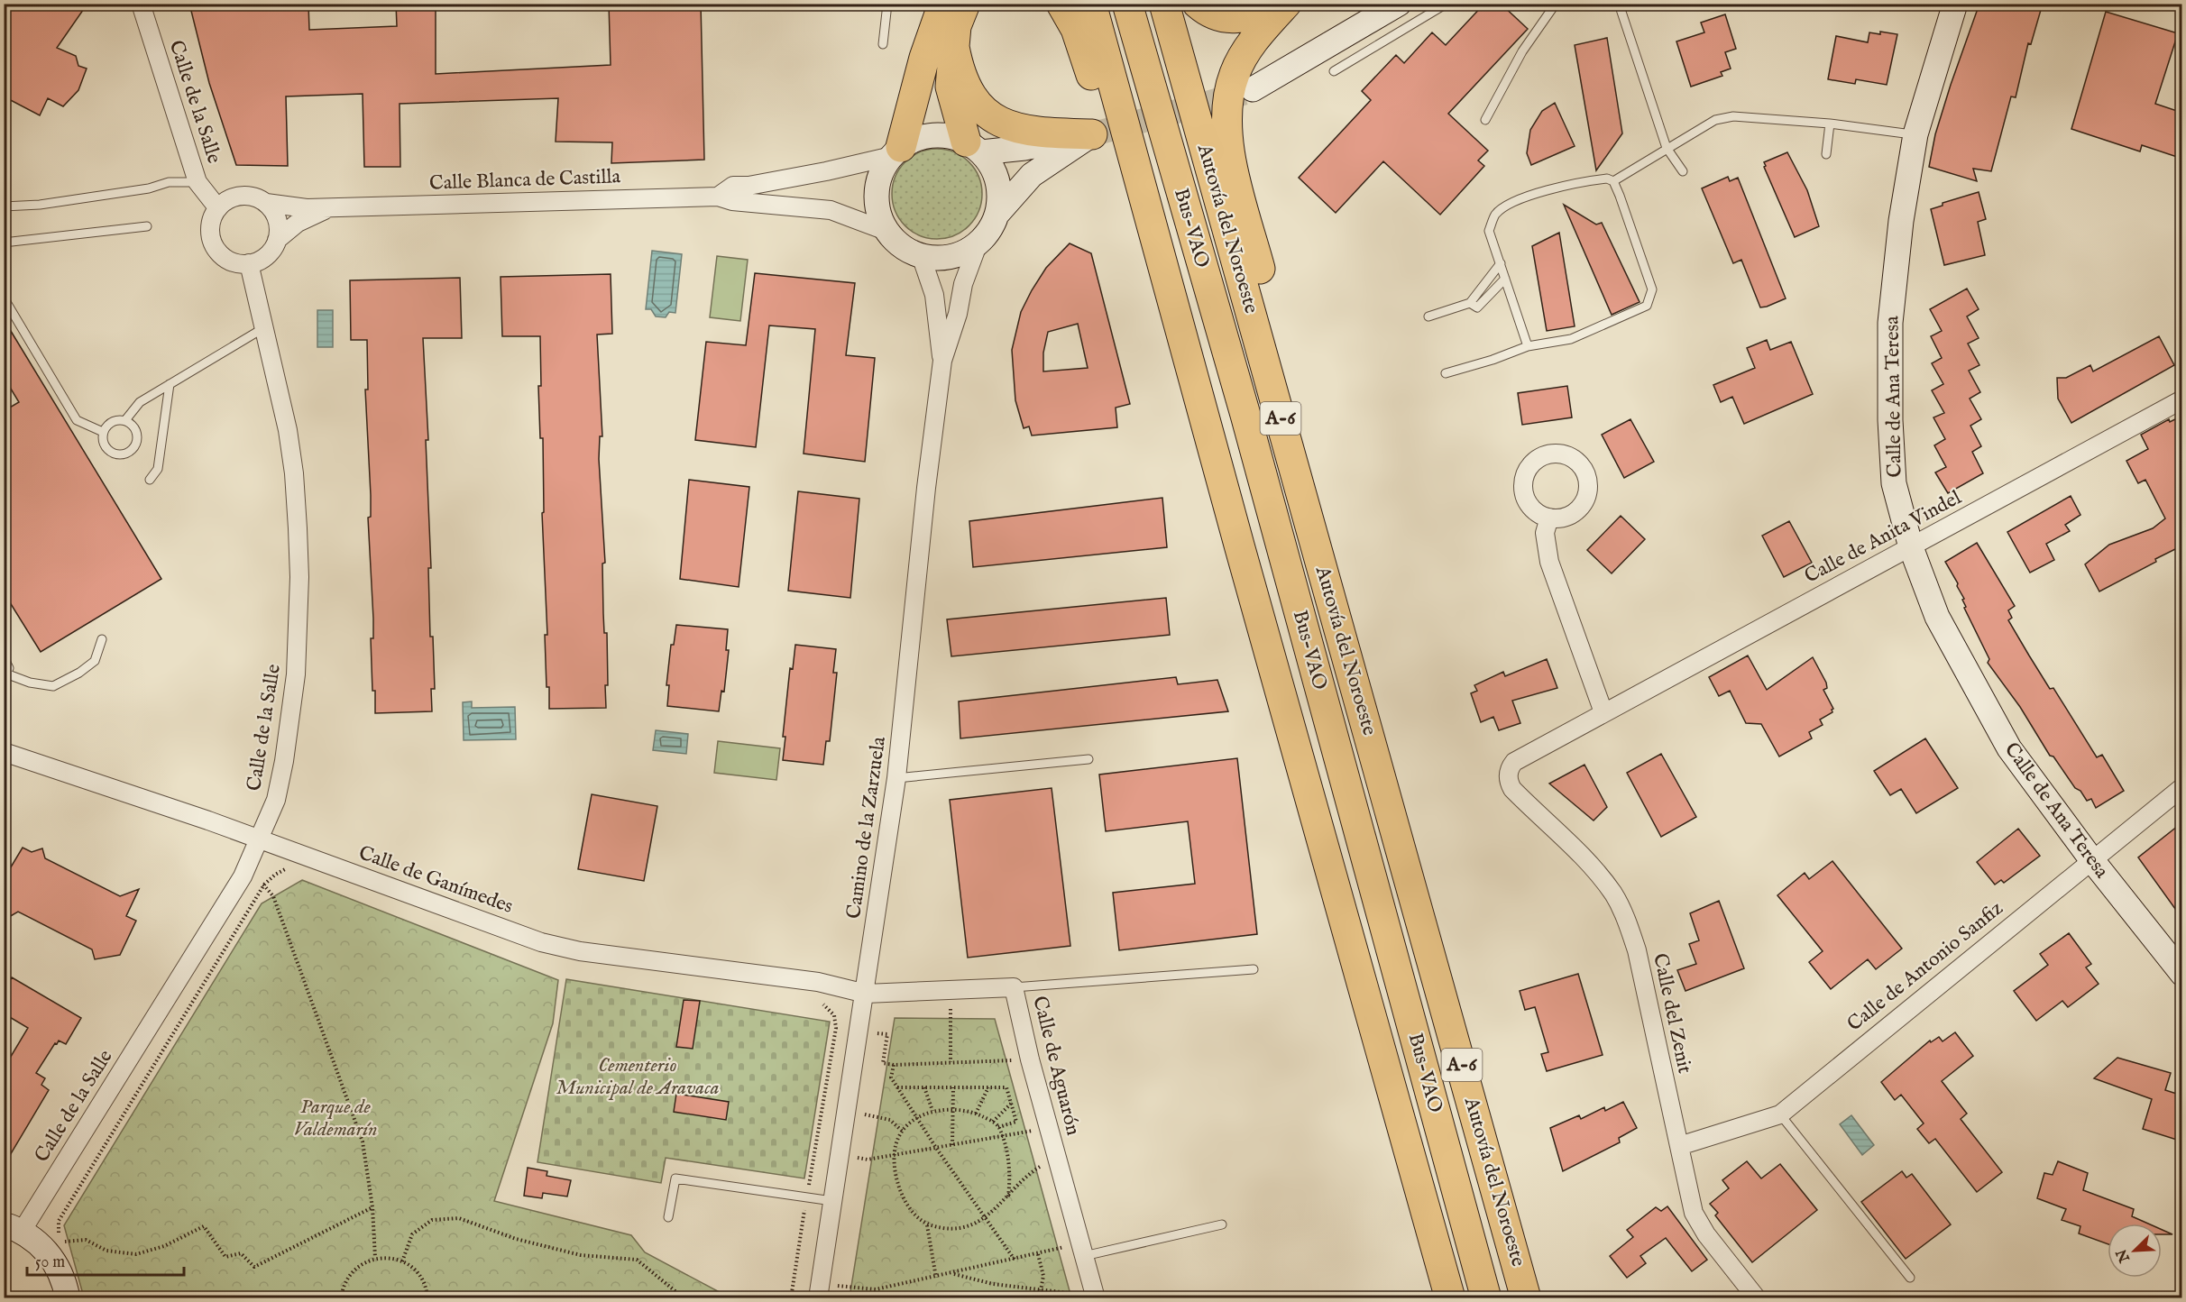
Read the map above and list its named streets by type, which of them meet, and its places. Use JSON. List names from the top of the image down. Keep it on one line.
{"streets":{"highway":["Bus-VAO","Autovía del Noroeste","A-6"],"street":["Calle de la Salle","Calle Blanca de Castilla","Calle de Ana Teresa","Calle de Anita Vindel","Camino de la Zarzuela","Calle de Ganímedes","Calle de Antonio Sanfiz","Calle del Zenit","Calle de Aguarón"]},"crossings":[["Calle de la Salle","Calle Blanca de Castilla"],["Calle de la Salle","Calle de Ganímedes"],["Calle Blanca de Castilla","Camino de la Zarzuela"],["Calle de Ana Teresa","Calle de Anita Vindel"],["Calle de Ana Teresa","Calle de Antonio Sanfiz"],["Calle de Anita Vindel","Calle del Zenit"],["Camino de la Zarzuela","Calle de Ganímedes"],["Camino de la Zarzuela","Calle de Aguarón"],["Calle de Ganímedes","Calle de Aguarón"],["Calle de Antonio Sanfiz","Calle del Zenit"]],"parks":["Cementerio Municipal de Aravaca","Parque de Valdemarín"],"scale_bar":"50 m","north":"bottom left"}
